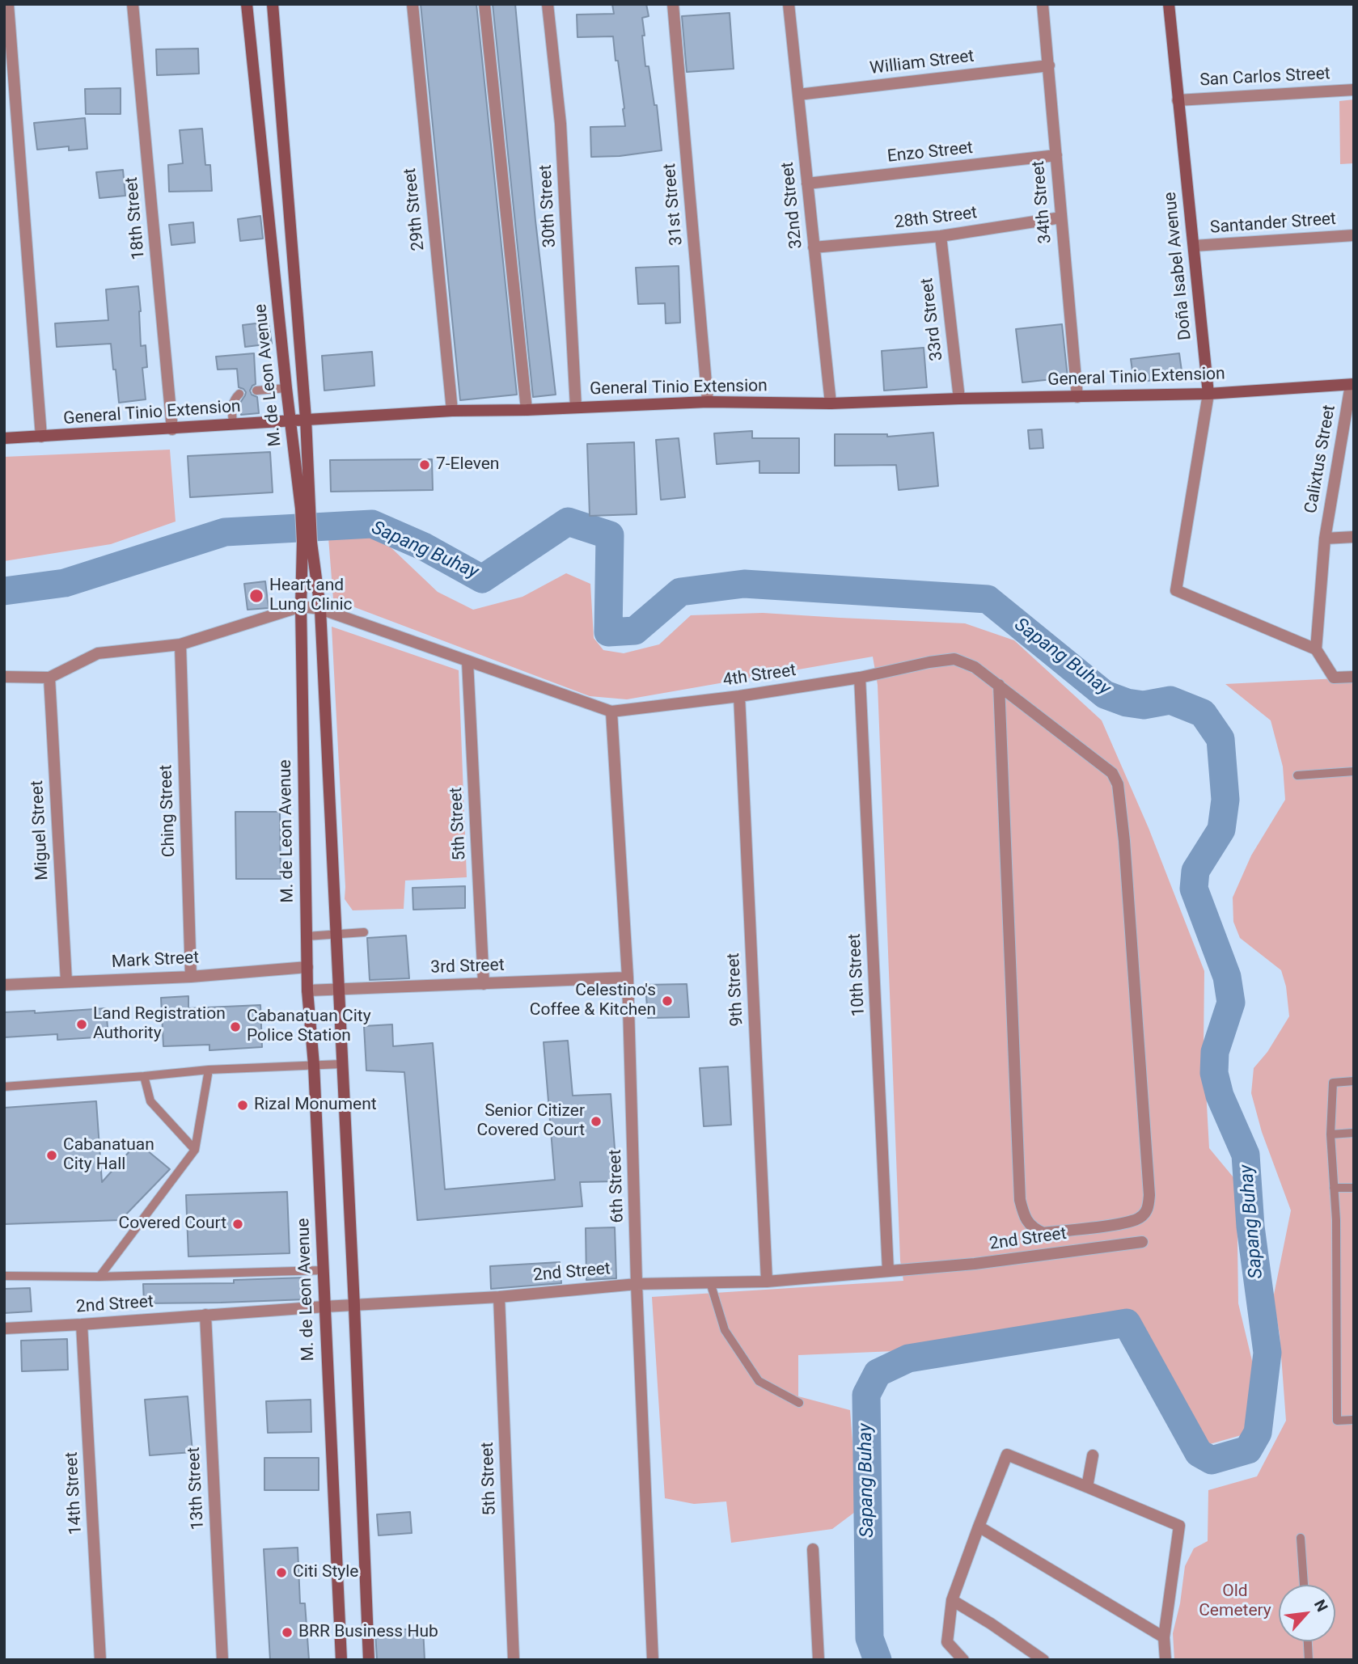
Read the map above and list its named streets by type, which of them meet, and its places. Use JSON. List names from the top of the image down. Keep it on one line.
{"streets":{"main road":["Doña Isabel Avenue","M. de Leon Avenue","General Tinio Extension"],"street":["William Street","San Carlos Street","Enzo Street","34th Street","31st Street","32nd Street","30th Street","29th Street","18th Street","28th Street","Santander Street","33rd Street","Calixtus Street","4th Street","Ching Street","5th Street","Miguel Street","Mark Street","3rd Street","10th Street","9th Street","6th Street","2nd Street","13th Street","14th Street"]},"crossings":[["William Street","34th Street"],["William Street","32nd Street"],["San Carlos Street","Doña Isabel Avenue"],["Enzo Street","34th Street"],["Enzo Street","32nd Street"],["34th Street","28th Street"],["34th Street","General Tinio Extension"],["31st Street","General Tinio Extension"],["32nd Street","28th Street"],["32nd Street","General Tinio Extension"],["30th Street","General Tinio Extension"],["29th Street","General Tinio Extension"],["18th Street","General Tinio Extension"],["28th Street","33rd Street"],["Santander Street","Doña Isabel Avenue"],["Doña Isabel Avenue","General Tinio Extension"],["Doña Isabel Avenue","Calixtus Street"],["33rd Street","General Tinio Extension"],["M. de Leon Avenue","General Tinio Extension"],["M. de Leon Avenue","4th Street"],["M. de Leon Avenue","Mark Street"],["M. de Leon Avenue","3rd Street"],["M. de Leon Avenue","2nd Street"],["General Tinio Extension","Calixtus Street"],["4th Street","5th Street"],["4th Street","10th Street"],["4th Street","9th Street"],["4th Street","6th Street"],["Ching Street","Mark Street"],["5th Street","3rd Street"],["5th Street","2nd Street"],["Miguel Street","Mark Street"],["3rd Street","6th Street"],["10th Street","2nd Street"],["9th Street","2nd Street"],["6th Street","2nd Street"],["2nd Street","13th Street"],["2nd Street","14th Street"]],"water":["Sapang Buhay"],"parks":["Old Cemetery"],"places":["7-Eleven","Heart and Lung Clinic","Celestino's Coffee & Kitchen","Land Registration Authority","Cabanatuan City Police Station","Rizal Monument","Senior Citizer Covered Court","Cabanatuan City Hall","Covered Court","Citi Style","BRR Business Hub"],"north":"top right"}
